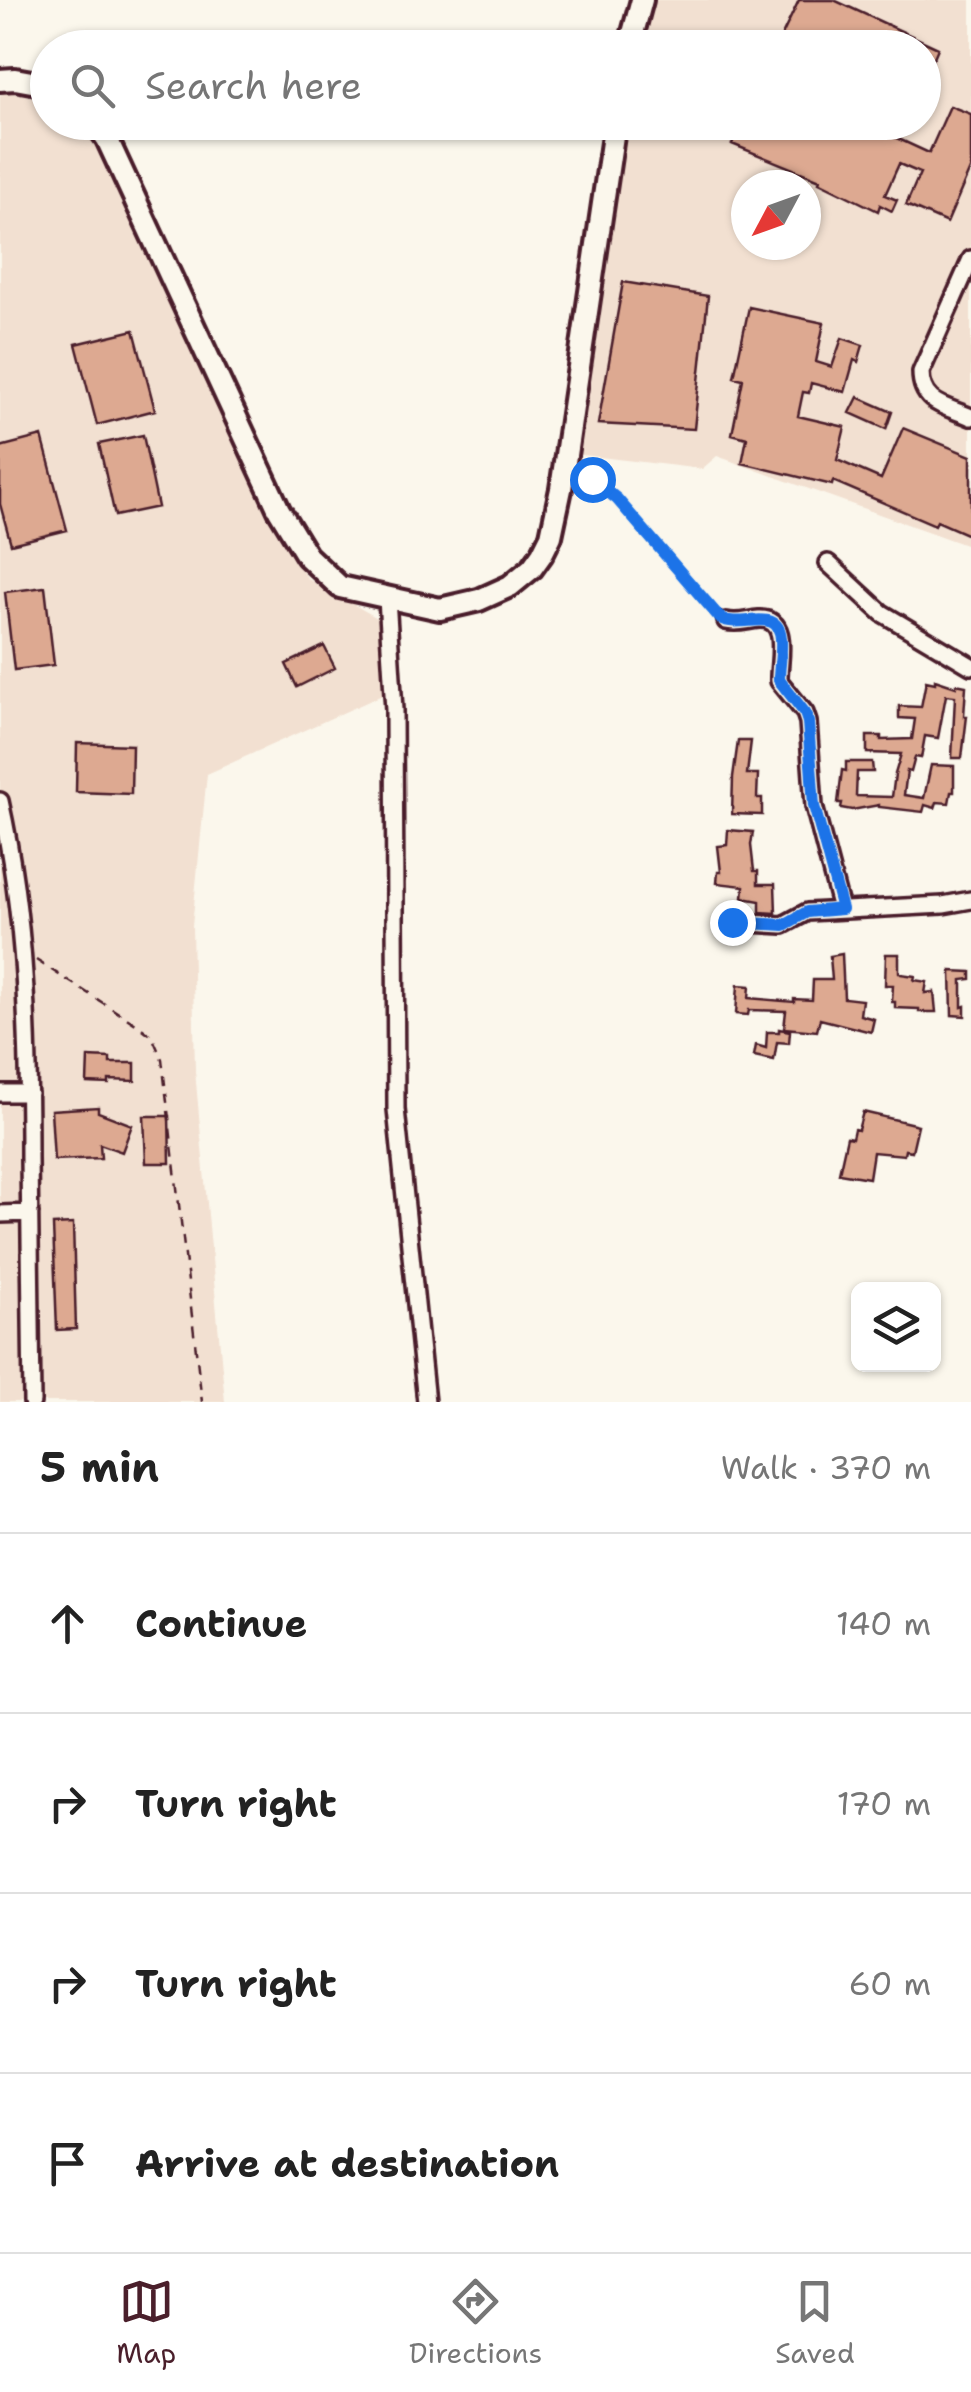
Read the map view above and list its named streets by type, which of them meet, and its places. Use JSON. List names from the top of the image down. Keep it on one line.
{"north":"bottom left","page":{"search":"Search here","heading":["5 min","Walk · 370 m"],"list":[["Continue","140 m"],["Turn right","170 m"],["Turn right","60 m"],"Arrive at destination"],"nav":["Map","Directions","Saved"]}}
